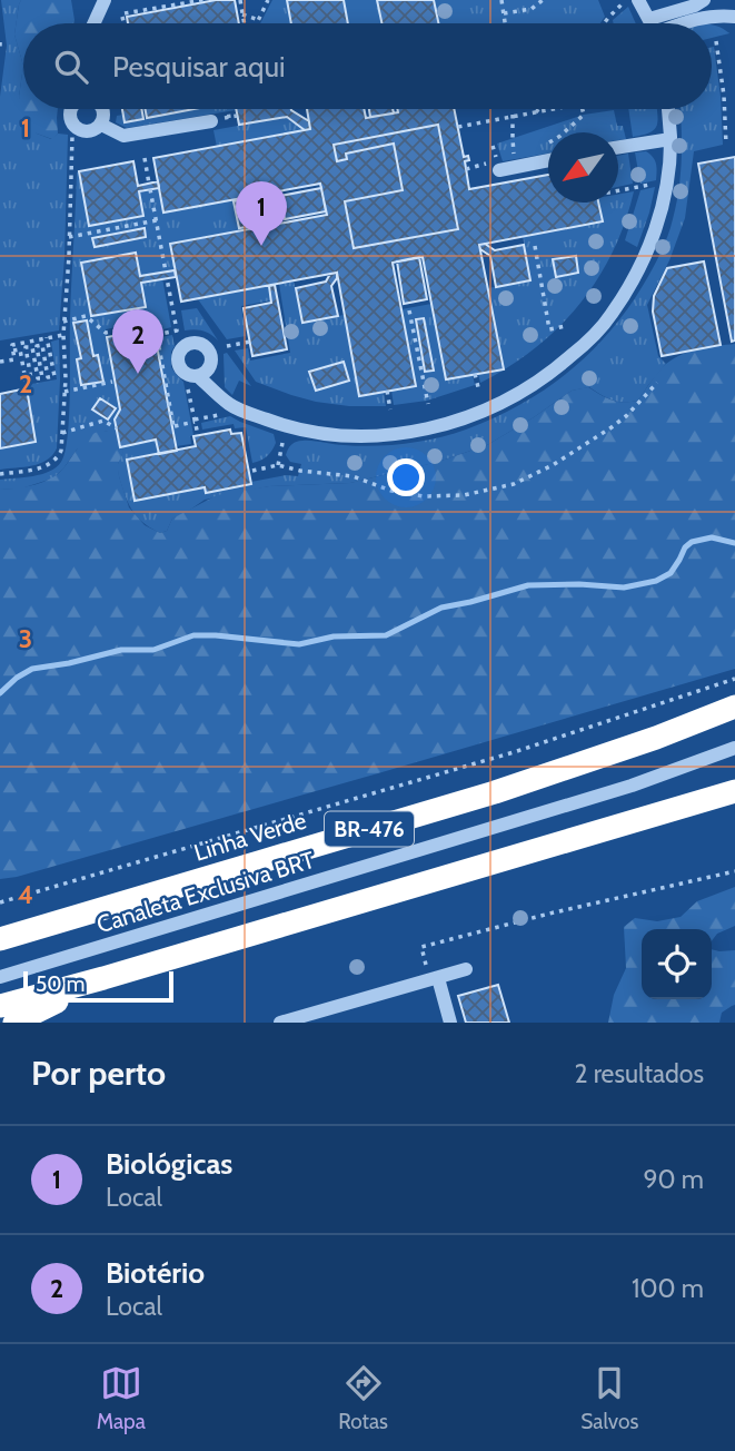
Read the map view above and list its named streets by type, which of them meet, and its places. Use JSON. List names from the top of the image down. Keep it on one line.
{"streets":{"highway":["BR-476","Linha Verde"],"lane":["Canaleta Exclusiva BRT"]},"scale_bar":"50 m","north":"bottom left","page":{"search":"Pesquisar aqui","pins":["1","2"],"scale":"50 m","heading":["Por perto","2 resultados"],"list":[{"mark":"1","name":"Biológicas","note":"Local","value":"90 m"},{"mark":"2","name":"Biotério","note":"Local","value":"100 m"}],"nav":["Mapa","Rotas","Salvos"]},"grid":{"rows":["1","2","3","4"]}}
